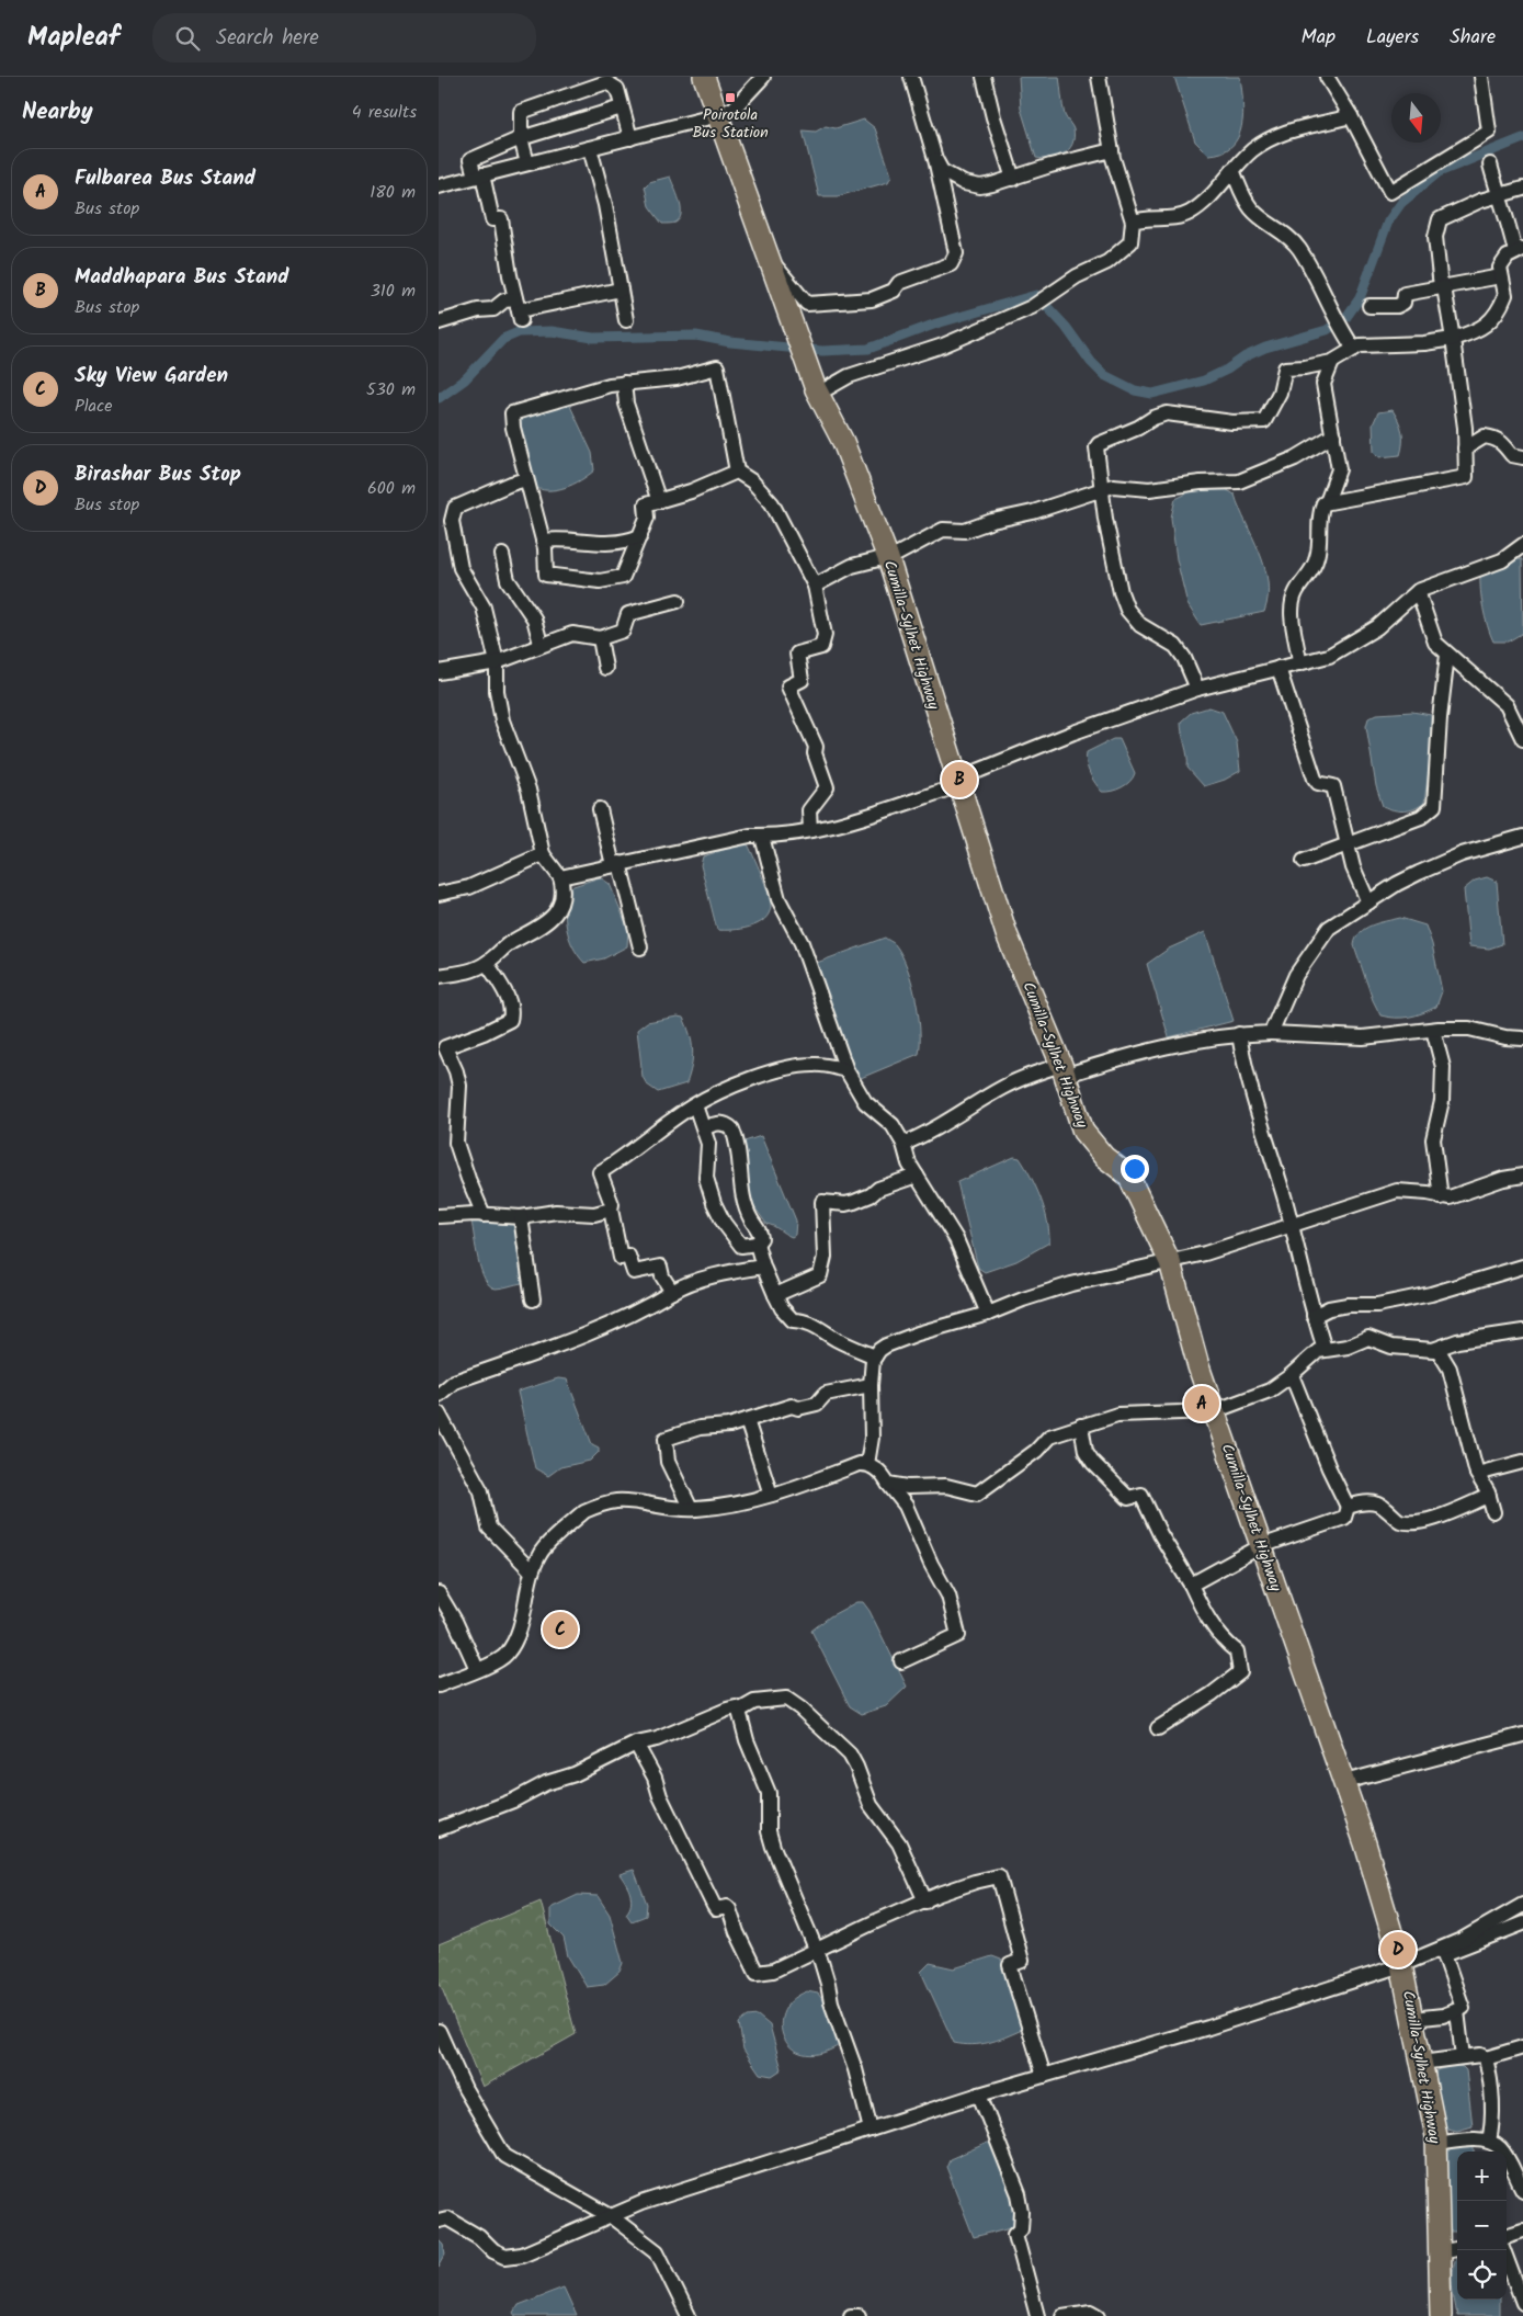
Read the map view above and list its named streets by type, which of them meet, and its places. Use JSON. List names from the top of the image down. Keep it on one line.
{"streets":{"highway":["Cumilla-Sylhet Highway"]},"places":{"transit":["Poirotola Bus Station"]},"north":"bottom","page":{"header":"Mapleaf","search":"Search here","nav":["Map","Layers","Share"],"heading":["Nearby","4 results"],"list":[{"mark":"A","name":"Fulbarea Bus Stand","note":"Bus stop","value":"180 m"},{"mark":"B","name":"Maddhapara Bus Stand","note":"Bus stop","value":"310 m"},{"mark":"C","name":"Sky View Garden","note":"Place","value":"530 m"},{"mark":"D","name":"Birashar Bus Stop","note":"Bus stop","value":"600 m"}],"pins":["B","A","C","D"],"map_buttons":["+","−"]}}
